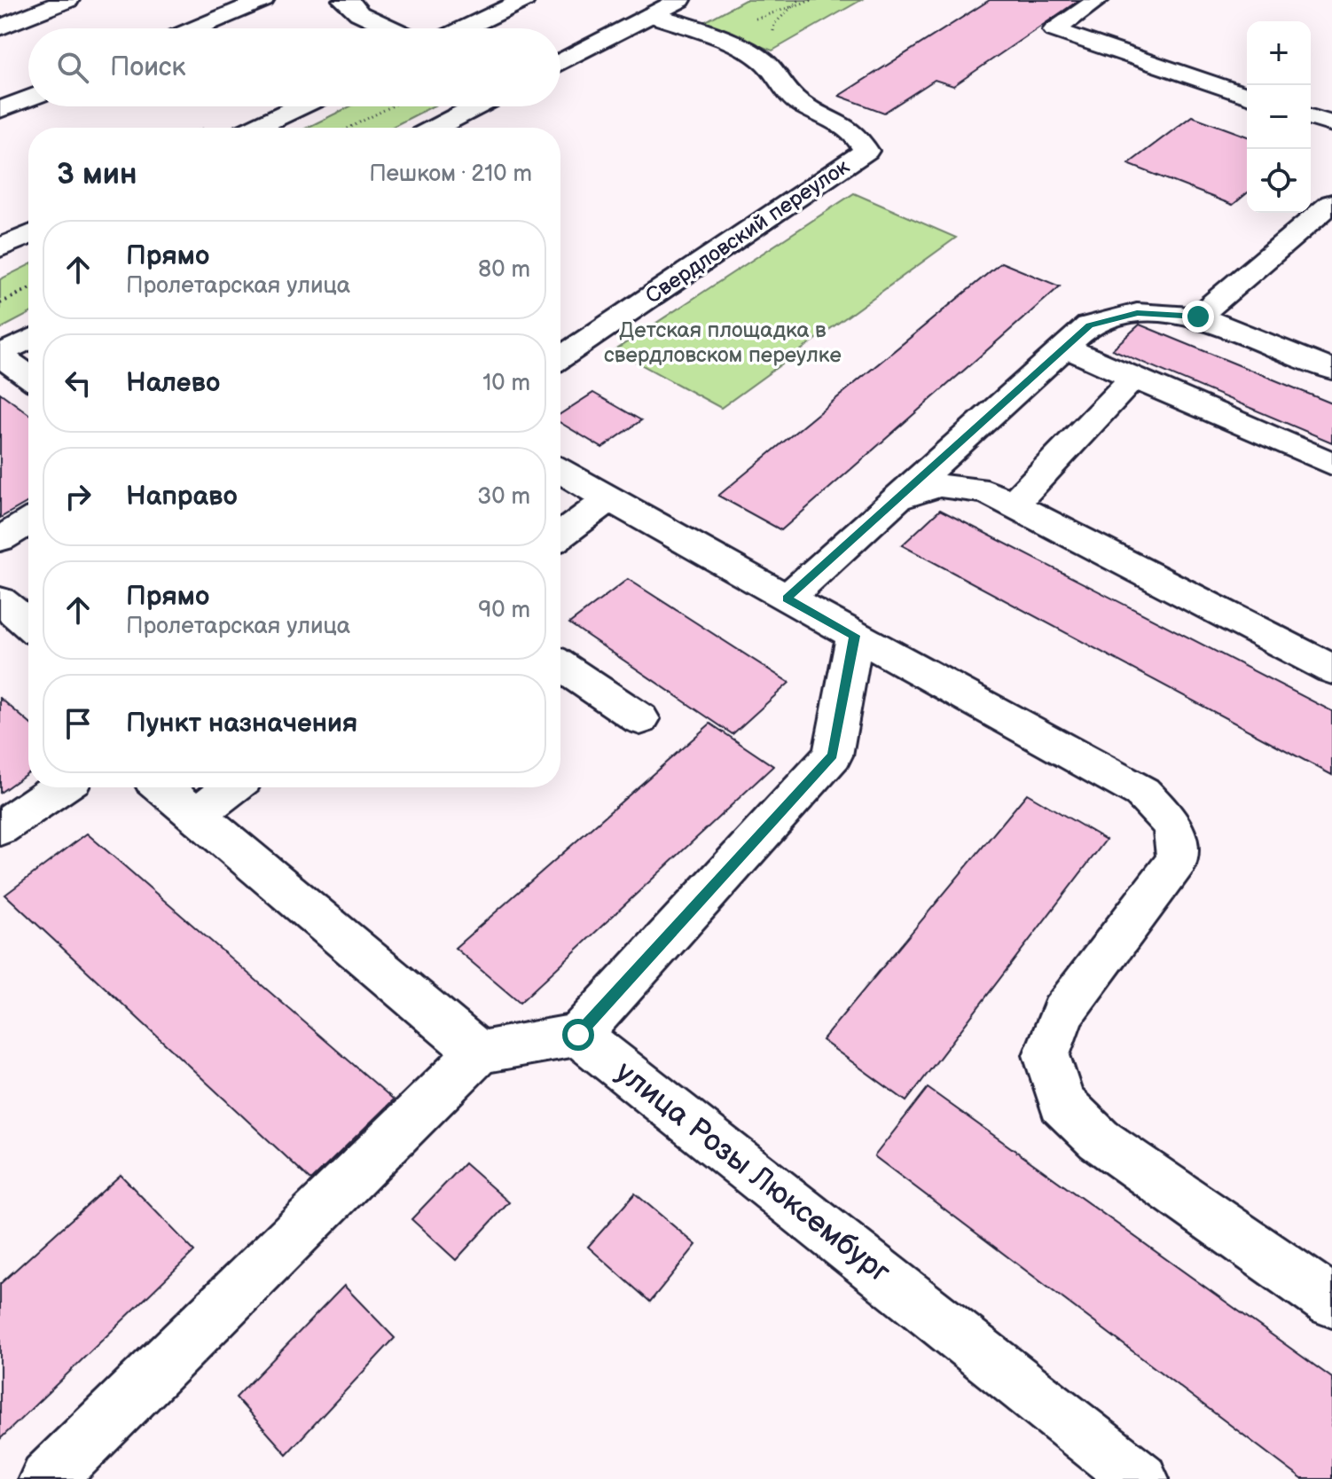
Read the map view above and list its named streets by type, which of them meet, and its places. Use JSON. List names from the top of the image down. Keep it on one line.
{"streets":{"street":["Свердловский переулок","улица Розы Люксембург"]},"parks":["Детская площадка в свердловском переулке"],"page":{"map_buttons":["+","−"],"search":"Поиск","heading":["3 мин","Пешком · 210 m"],"list":[["Прямо","Пролетарская улица","80 m"],["Налево","10 m"],["Направо","30 m"],["Прямо","Пролетарская улица","90 m"],"Пункт назначения"]}}
